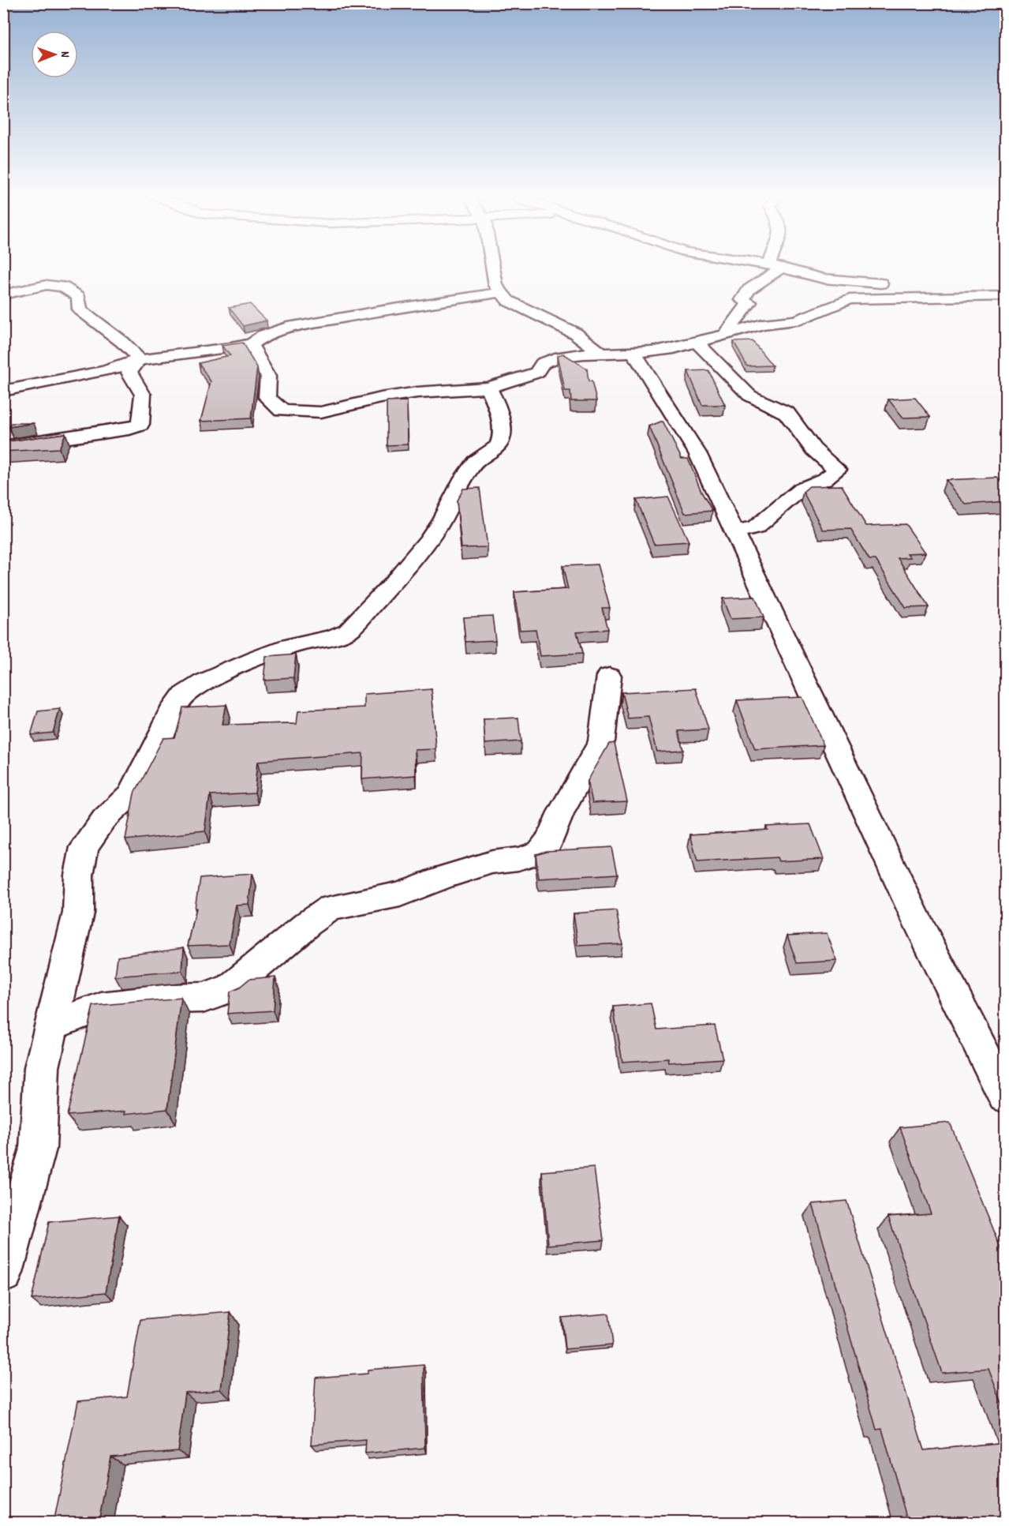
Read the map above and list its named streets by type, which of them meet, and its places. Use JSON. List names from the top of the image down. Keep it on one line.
{"north":"right"}
